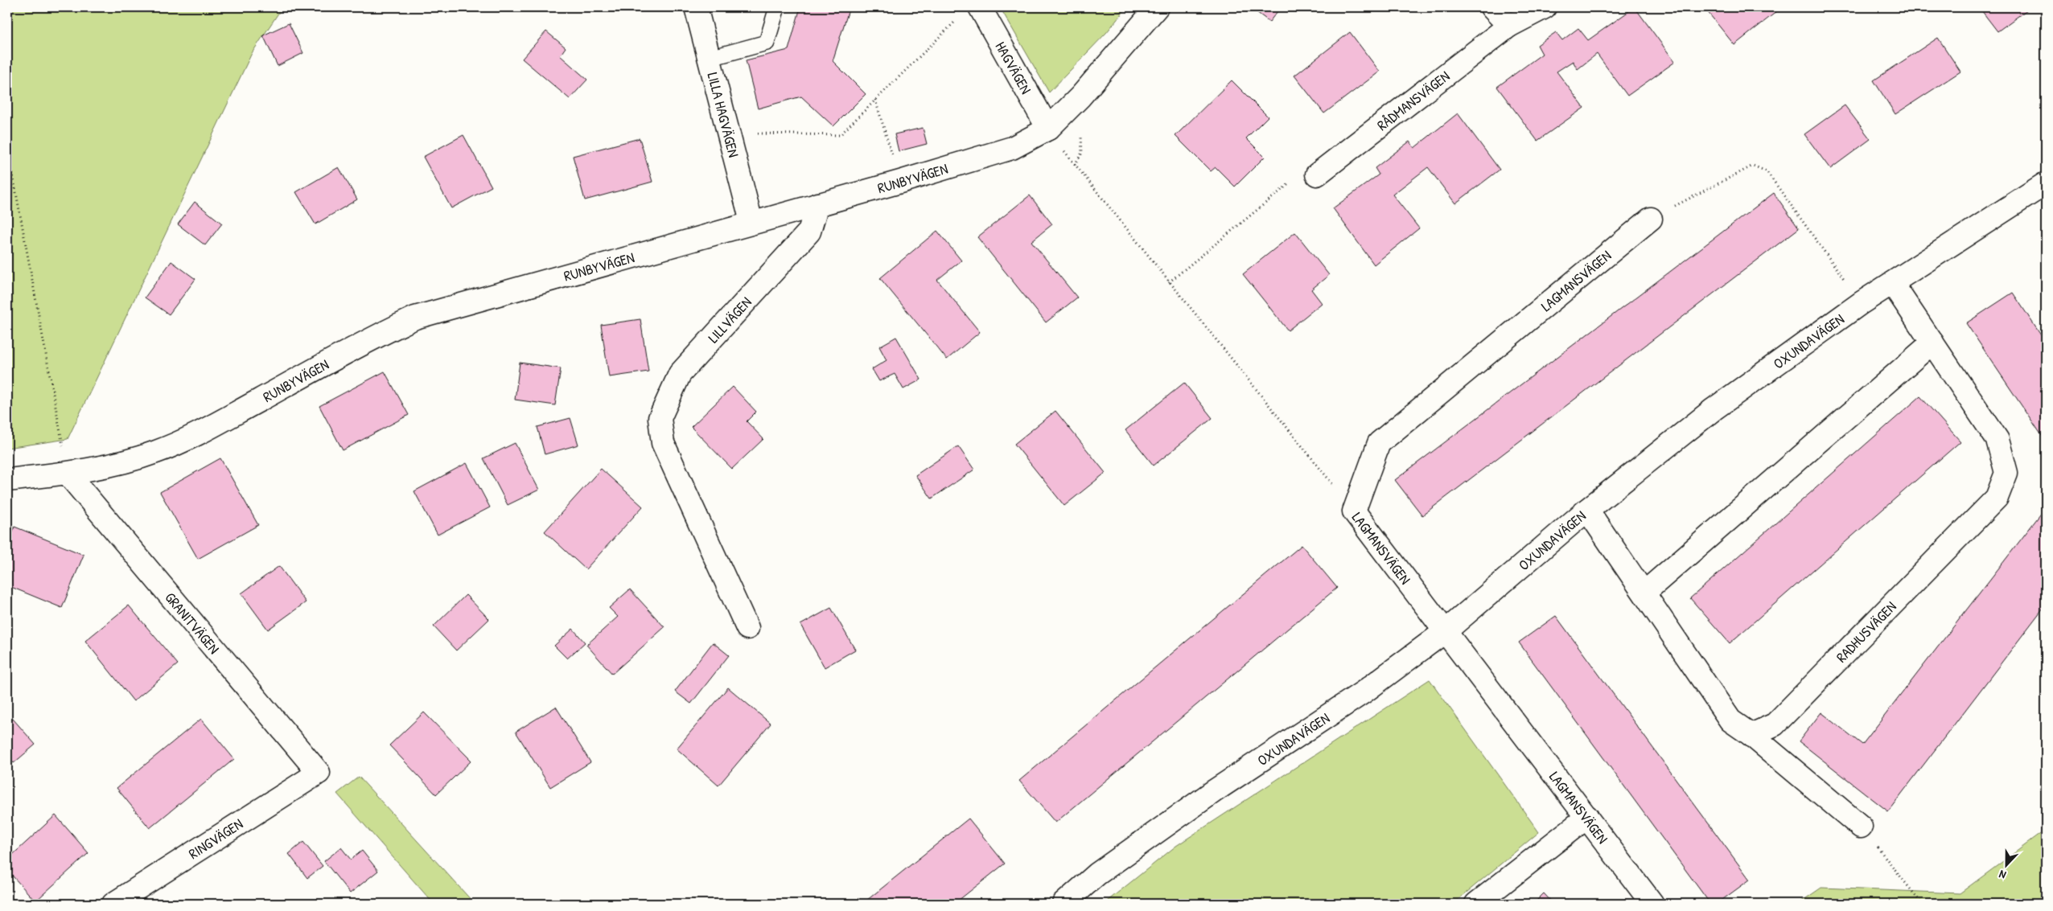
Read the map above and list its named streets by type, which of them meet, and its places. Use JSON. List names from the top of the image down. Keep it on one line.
{"streets":{"street":["HAGVÄGEN","RÅDMANSVÄGEN","LILLA HAGVÄGEN","RUNBYVÄGEN","LAGMANSVÄGEN","LILLVÄGEN","OXUNDAVÄGEN","GRANITVÄGEN","RADHUSVÄGEN","RINGVÄGEN"]},"crossings":[["HAGVÄGEN","RUNBYVÄGEN"],["LILLA HAGVÄGEN","RUNBYVÄGEN"],["RUNBYVÄGEN","LILLVÄGEN"],["RUNBYVÄGEN","GRANITVÄGEN"],["LAGMANSVÄGEN","OXUNDAVÄGEN"],["OXUNDAVÄGEN","RADHUSVÄGEN"],["GRANITVÄGEN","RINGVÄGEN"]],"north":"bottom"}
